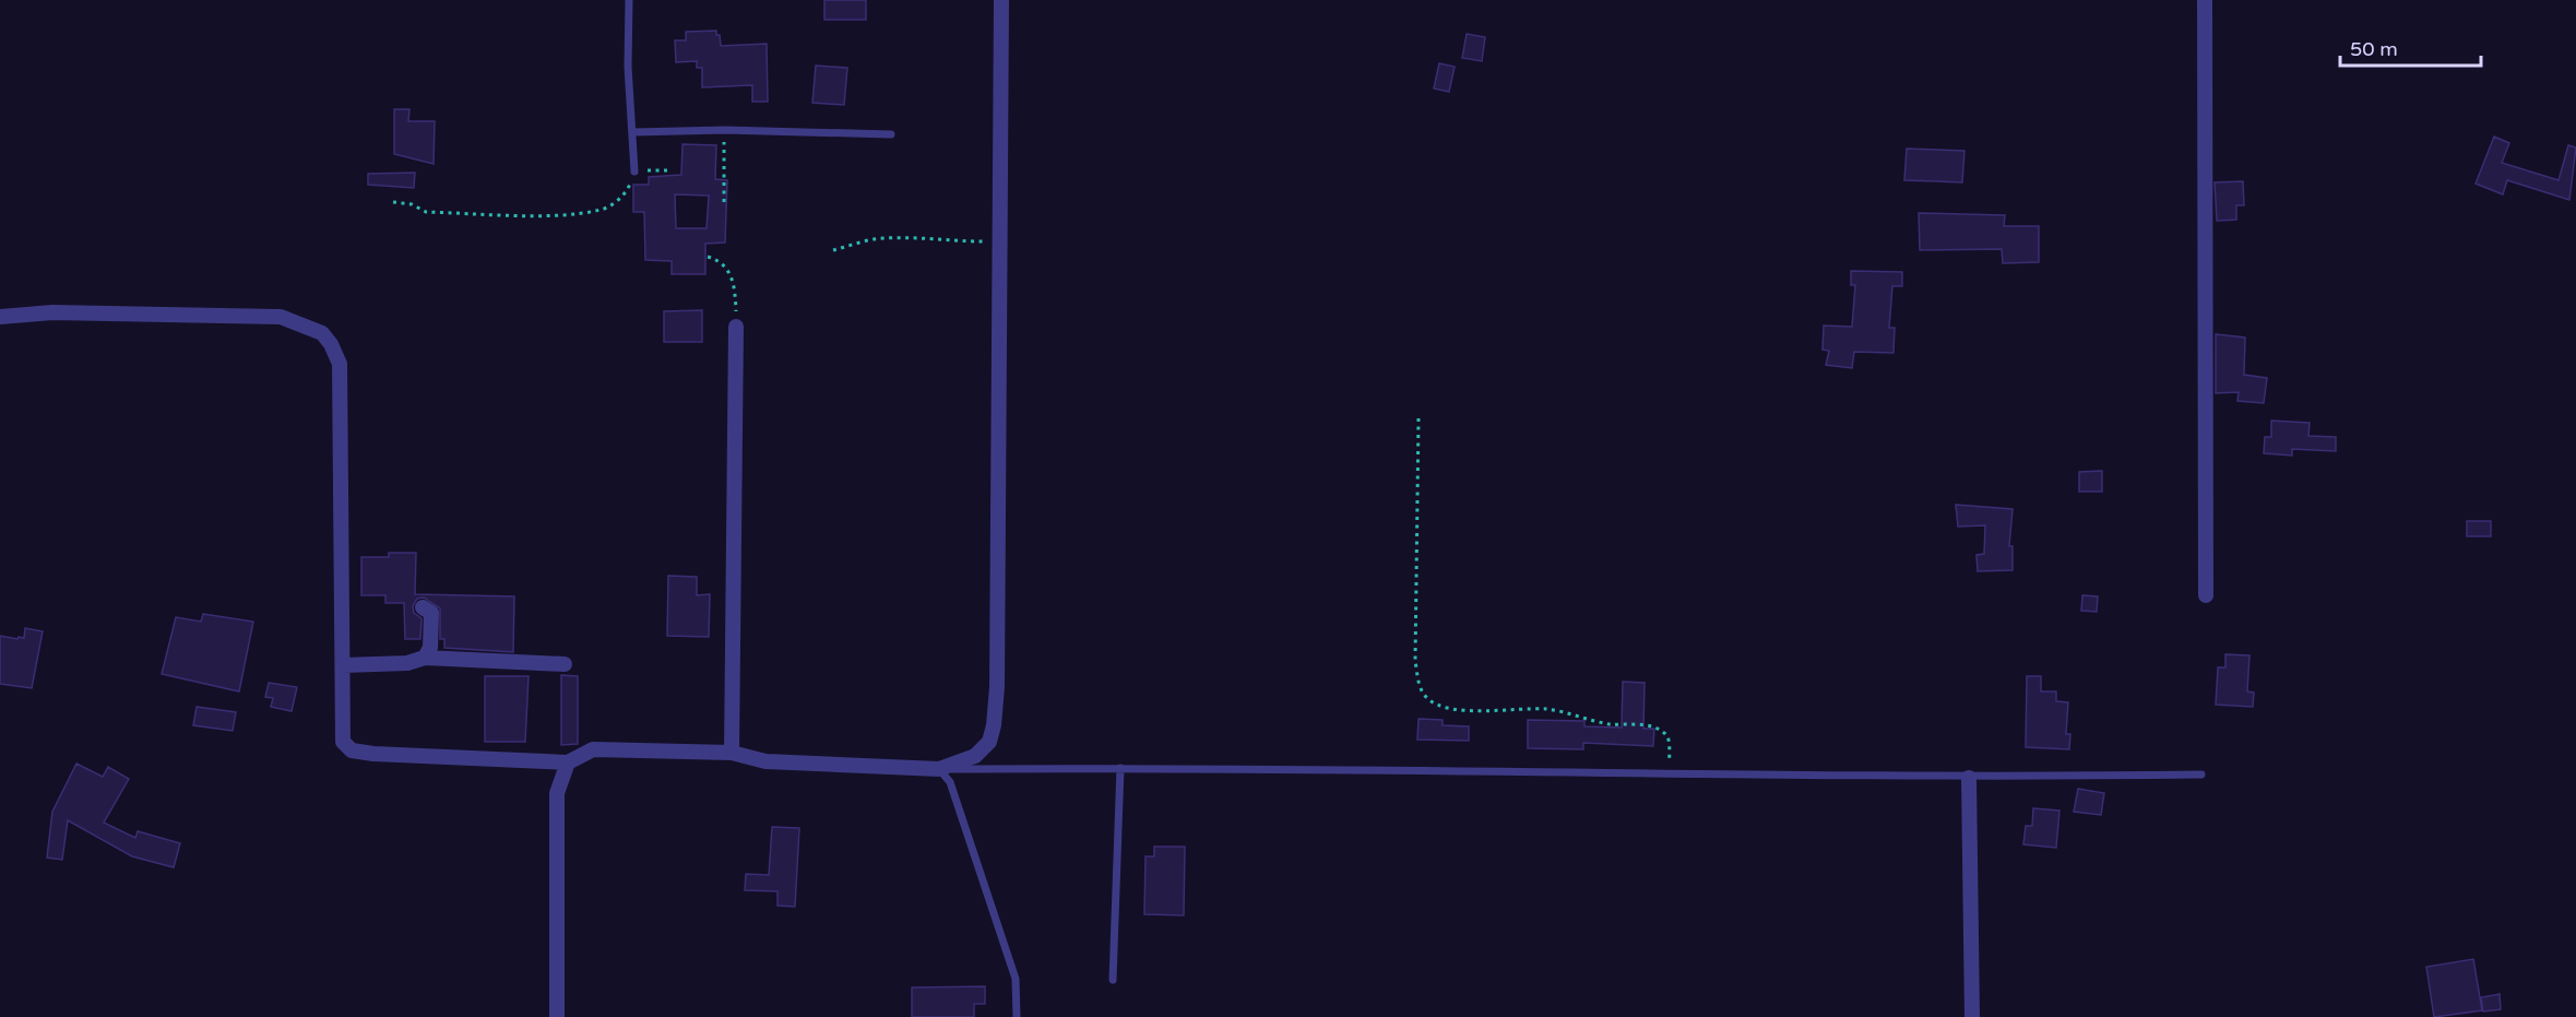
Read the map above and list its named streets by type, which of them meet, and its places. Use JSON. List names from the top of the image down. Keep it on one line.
{"scale_bar":"50 m"}
